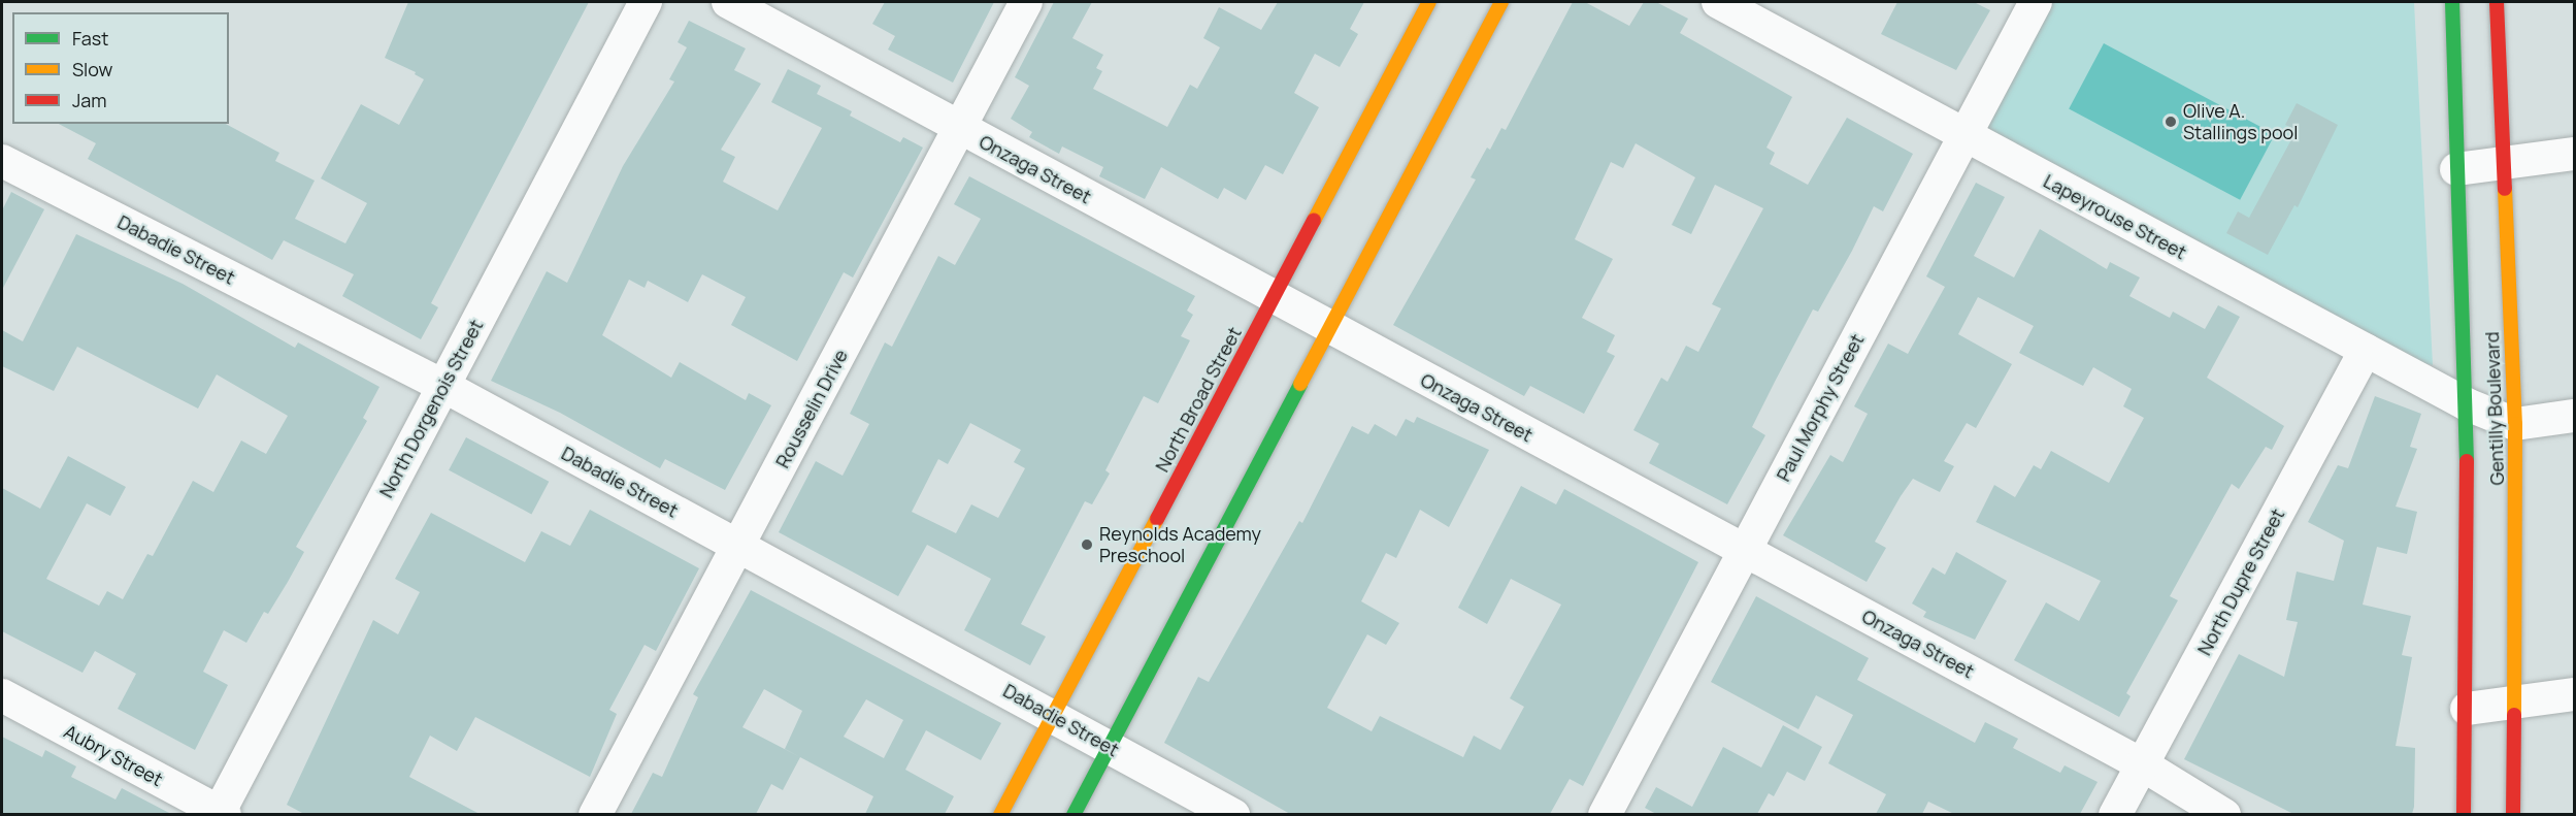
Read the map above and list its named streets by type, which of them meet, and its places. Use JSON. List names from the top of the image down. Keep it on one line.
{"streets":{"main road":["North Broad Street","Gentilly Boulevard"],"street":["Onzaga Street","Lapeyrouse Street","Dabadie Street","Paul Morphy Street","North Dorgenois Street","Rousselin Drive","North Dupre Street","Aubry Street"]},"crossings":[["Onzaga Street","North Broad Street"],["Onzaga Street","Paul Morphy Street"],["Onzaga Street","Rousselin Drive"],["Onzaga Street","North Dupre Street"],["Lapeyrouse Street","Paul Morphy Street"],["Lapeyrouse Street","Gentilly Boulevard"],["Lapeyrouse Street","North Dupre Street"],["Dabadie Street","North Broad Street"],["Dabadie Street","North Dorgenois Street"],["Dabadie Street","Rousselin Drive"],["North Dorgenois Street","Aubry Street"]],"places":["Olive A. Stallings pool","Reynolds Academy Preschool"],"legend":["Fast","Slow","Jam"]}
